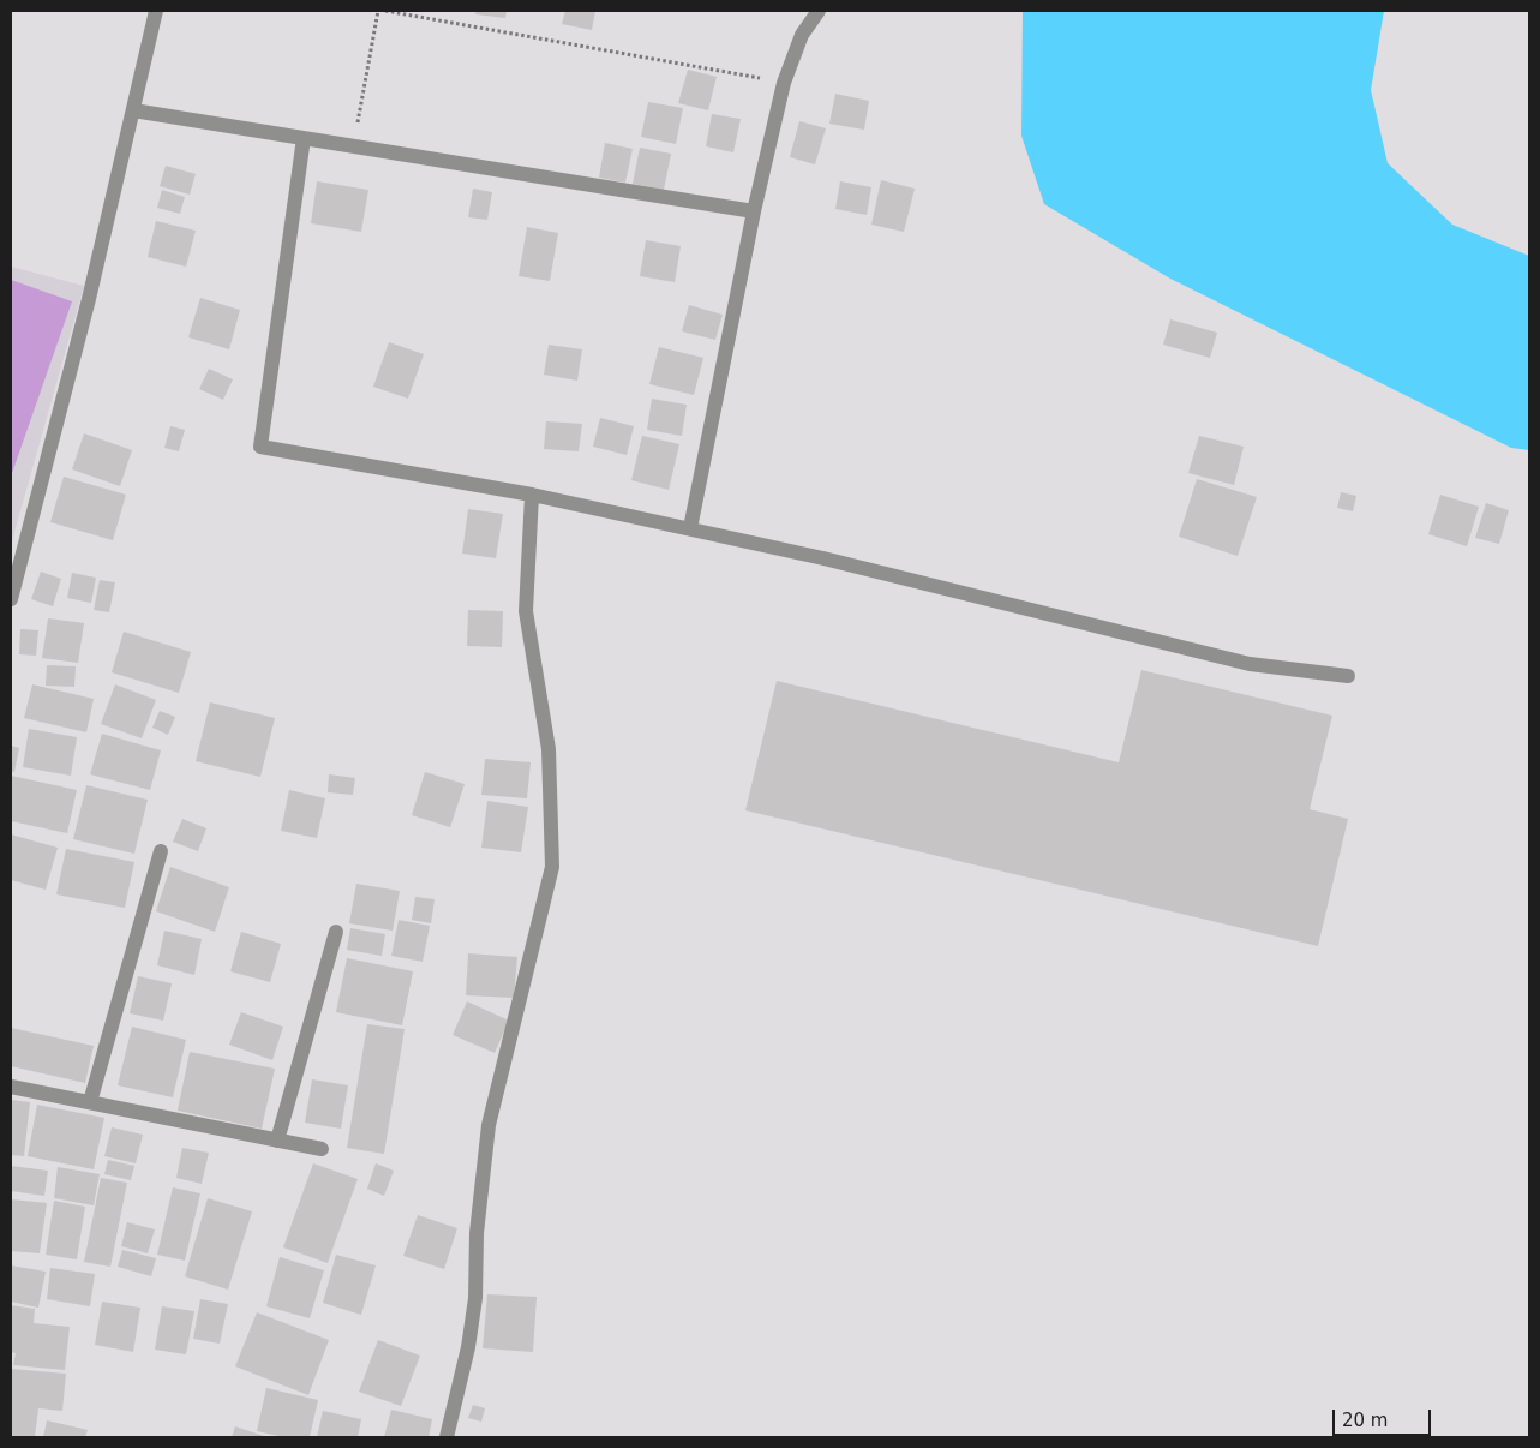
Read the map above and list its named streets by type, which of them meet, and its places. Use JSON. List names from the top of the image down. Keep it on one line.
{"scale_bar":"20 m"}
